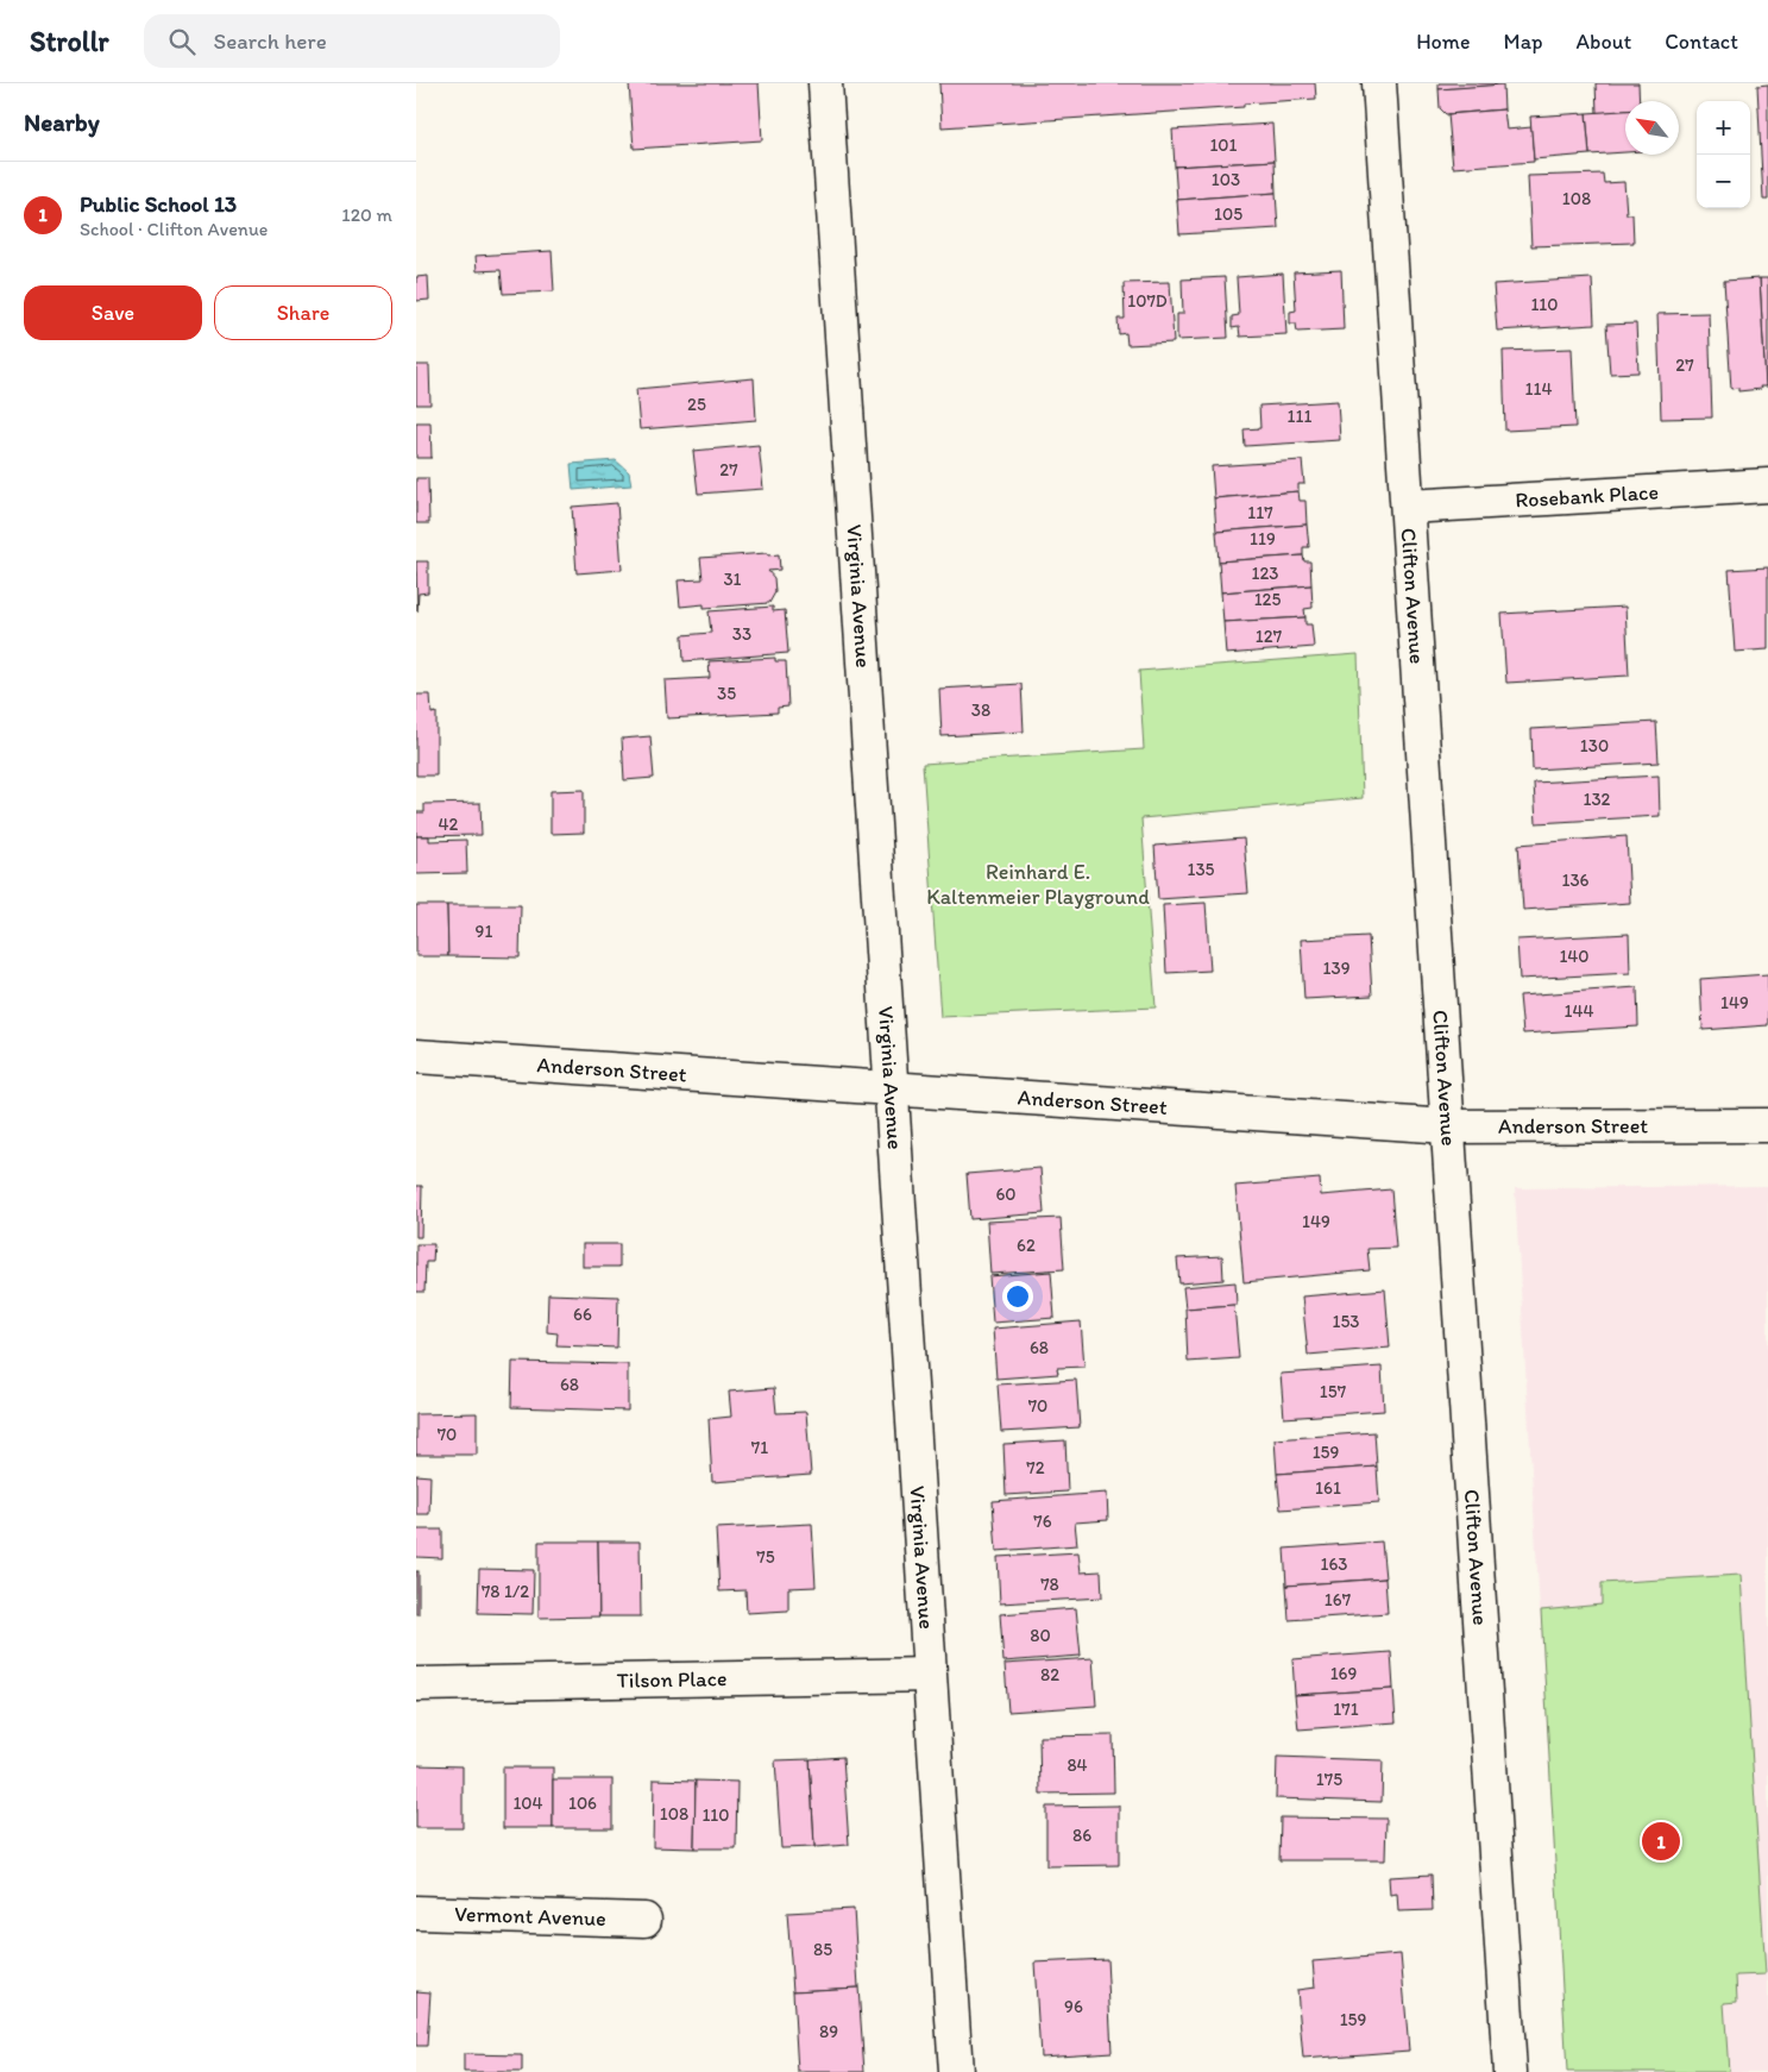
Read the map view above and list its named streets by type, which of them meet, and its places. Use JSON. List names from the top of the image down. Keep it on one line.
{"streets":{"street":["Rosebank Place","Virginia Avenue","Clifton Avenue","Anderson Street","Tilson Place","Vermont Avenue"]},"crossings":[["Rosebank Place","Clifton Avenue"],["Virginia Avenue","Anderson Street"],["Virginia Avenue","Tilson Place"],["Clifton Avenue","Anderson Street"]],"parks":["Reinhard E. Kaltenmeier Playground"],"house_numbers":["101","103","108","105","107D","110","27","114","25","111","27","117","119","123","31","125","33","127","35","38","130","132","42","135","136","91","140","139","149","144","60","149","62","66","153","68","68","157","70","70","71","159","72","161","76","75","163","78","78 1/2","167","80","169","82","171","84","175","104","106","108","110","86","85","96","159","89"],"north":"top left","page":{"header":"Strollr","search":"Search here","nav":["Home","Map","About","Contact"],"heading":"Nearby","map_buttons":["+","−"],"list":[{"mark":"1","name":"Public School 13","note":"School · Clifton Avenue","value":"120 m"}],"buttons":["Save","Share"],"pins":"1"}}
